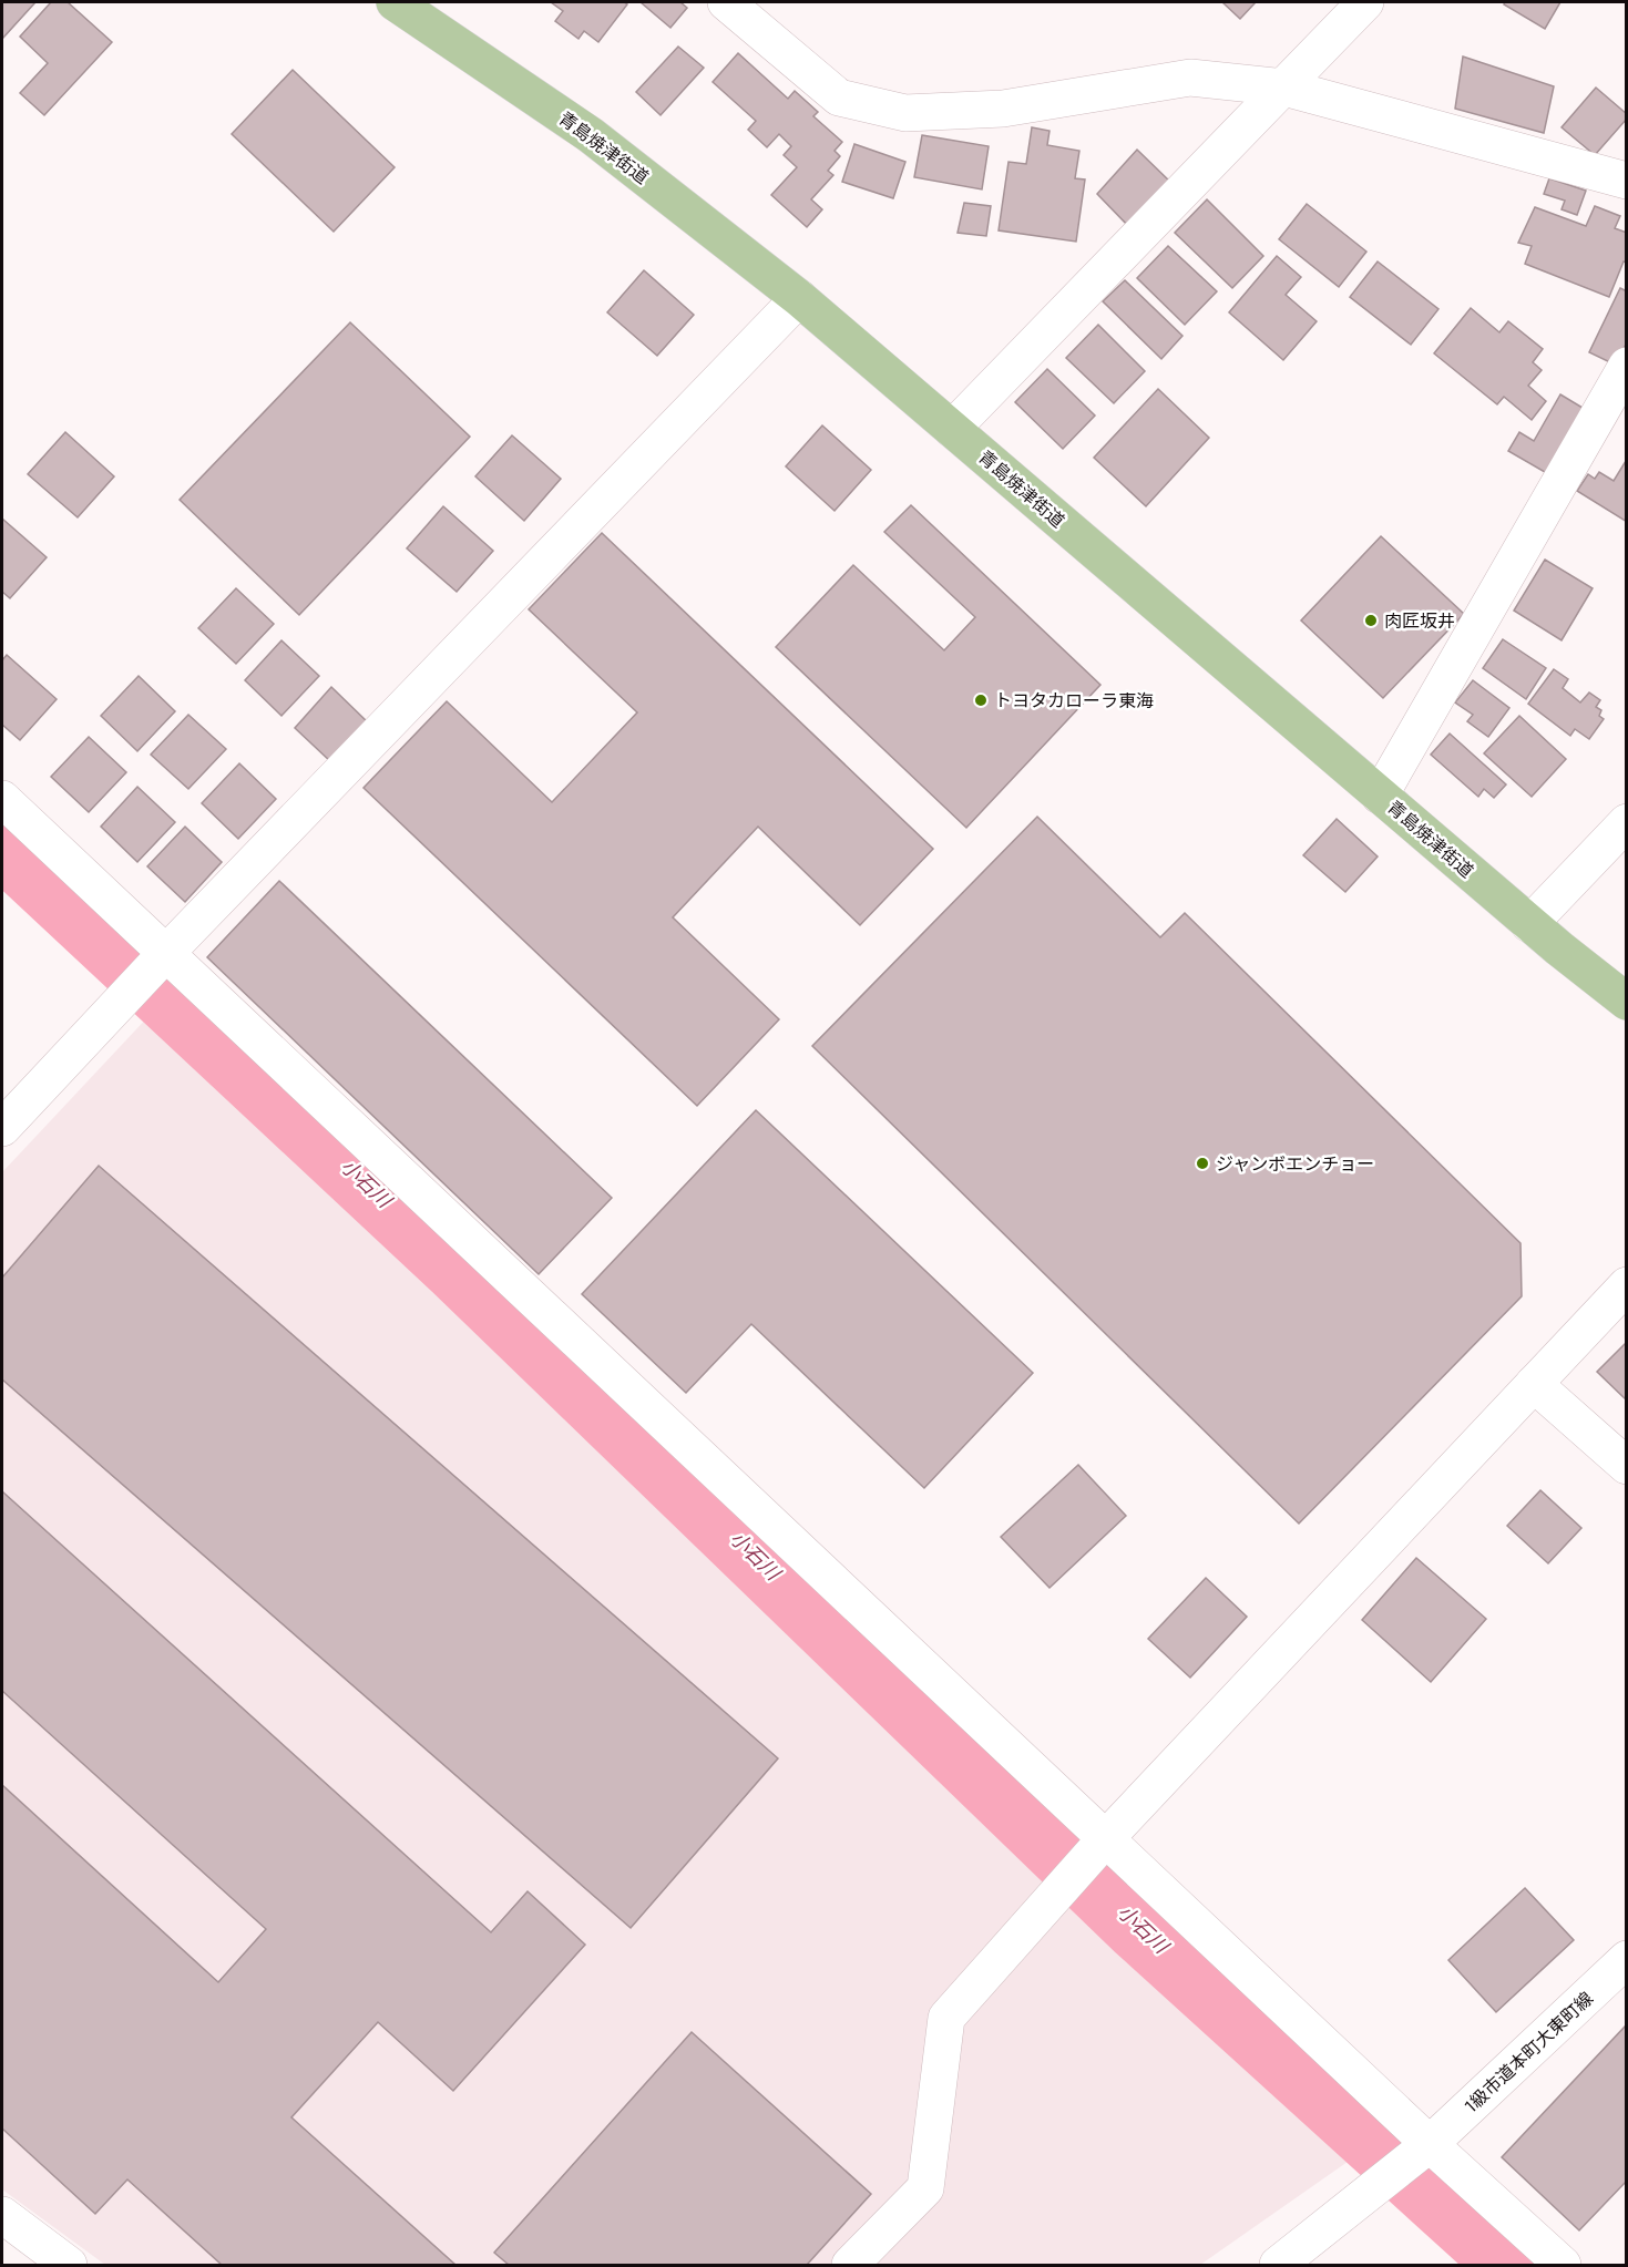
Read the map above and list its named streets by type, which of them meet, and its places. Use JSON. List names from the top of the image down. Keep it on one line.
{"streets":{"main road":["青島焼津街道"],"street":["1級市道本町大東町線"]},"water":["小石川"],"places":["肉匠坂井","トヨタカローラ東海","ジャンボエンチョー"]}
